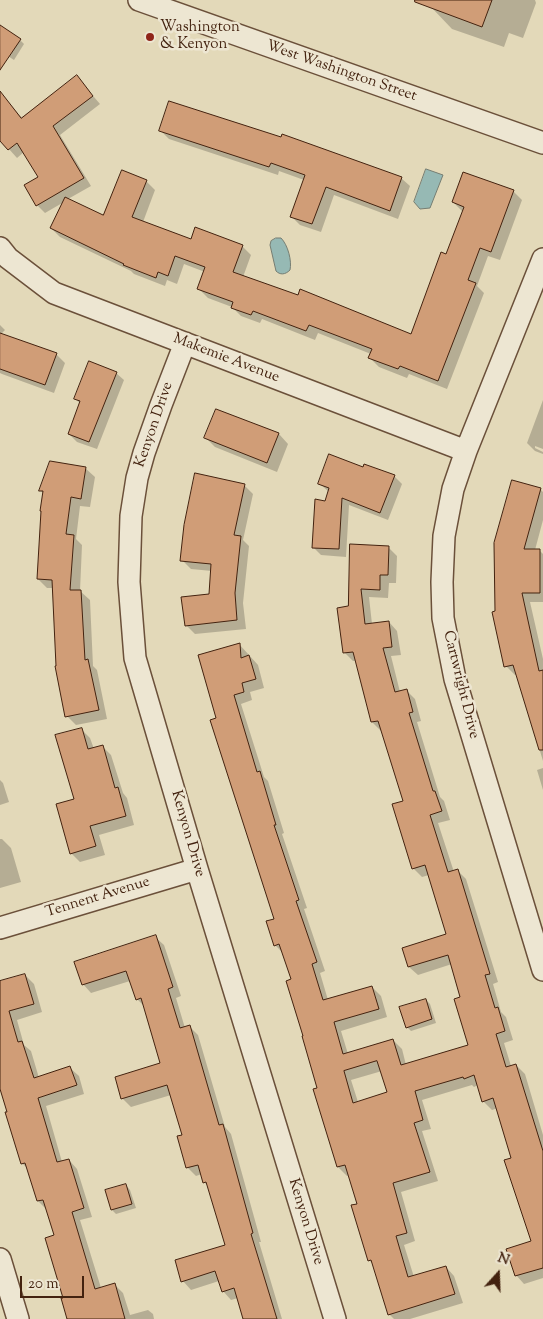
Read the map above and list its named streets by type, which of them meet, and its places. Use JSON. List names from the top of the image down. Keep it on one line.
{"streets":{"street":["West Washington Street","Makemie Avenue","Kenyon Drive","Cartwright Drive","Tennent Avenue"]},"crossings":[["Makemie Avenue","Kenyon Drive"],["Makemie Avenue","Cartwright Drive"],["Kenyon Drive","Tennent Avenue"]],"places":["Washington & Kenyon"],"scale_bar":"20 m","north":"top"}
